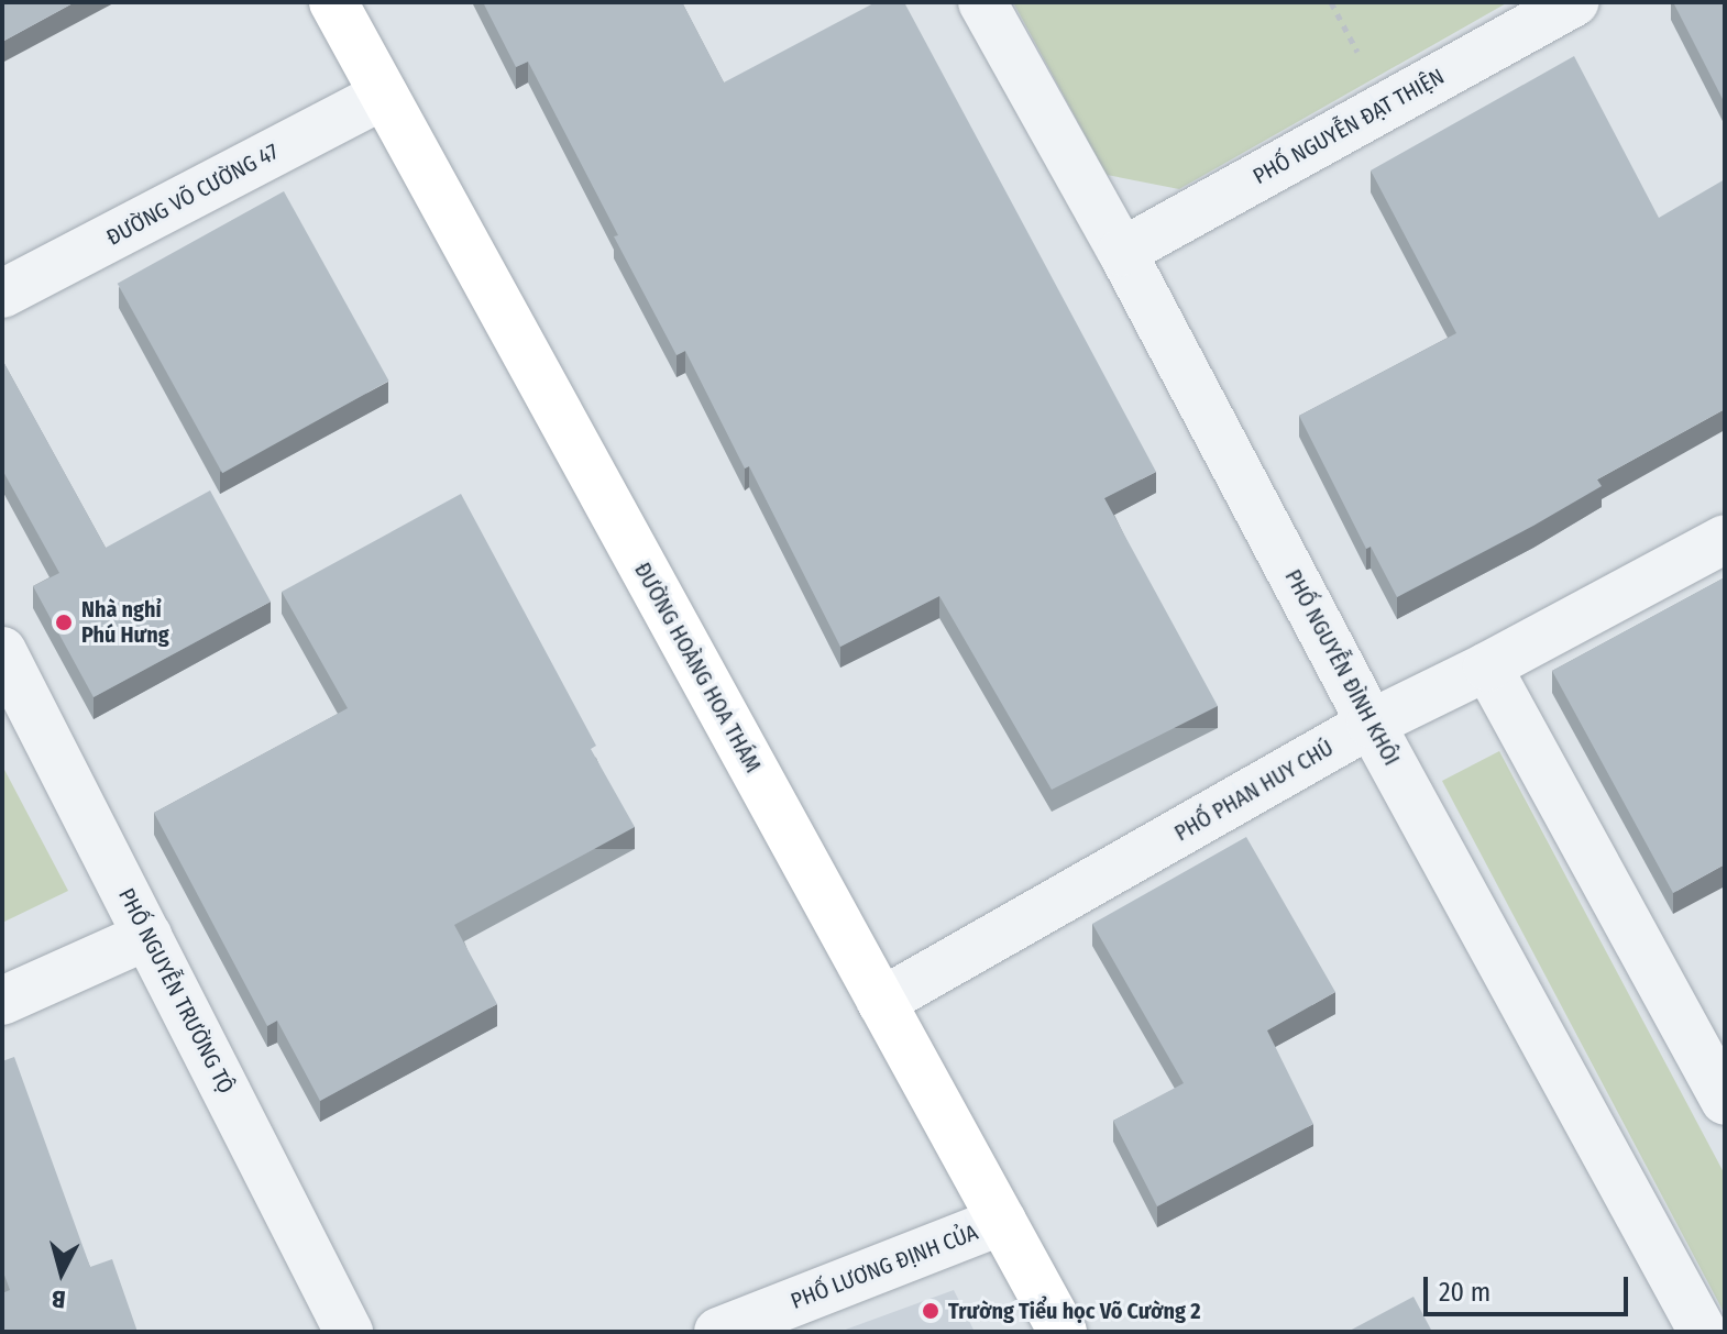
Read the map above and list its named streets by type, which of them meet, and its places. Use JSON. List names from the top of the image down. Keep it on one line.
{"streets":{"street":["PHỐ NGUYỄN ĐẠT THIỆN","ĐƯỜNG VÕ CƯỜNG 47","ĐƯỜNG HOÀNG HOA THÁM","PHỐ NGUYỄN ĐÌNH KHÔI","PHỐ PHAN HUY CHÚ","PHỐ NGUYỄN TRƯỜNG TỘ","PHỐ LƯƠNG ĐỊNH CỦA"]},"crossings":[["PHỐ NGUYỄN ĐẠT THIỆN","PHỐ NGUYỄN ĐÌNH KHÔI"],["ĐƯỜNG VÕ CƯỜNG 47","ĐƯỜNG HOÀNG HOA THÁM"],["ĐƯỜNG HOÀNG HOA THÁM","PHỐ PHAN HUY CHÚ"],["ĐƯỜNG HOÀNG HOA THÁM","PHỐ LƯƠNG ĐỊNH CỦA"],["PHỐ NGUYỄN ĐÌNH KHÔI","PHỐ PHAN HUY CHÚ"]],"places":["Nhà nghỉ Phú Hưng","Trường Tiểu học Võ Cường 2"],"scale_bar":"20 m","north":"bottom"}
